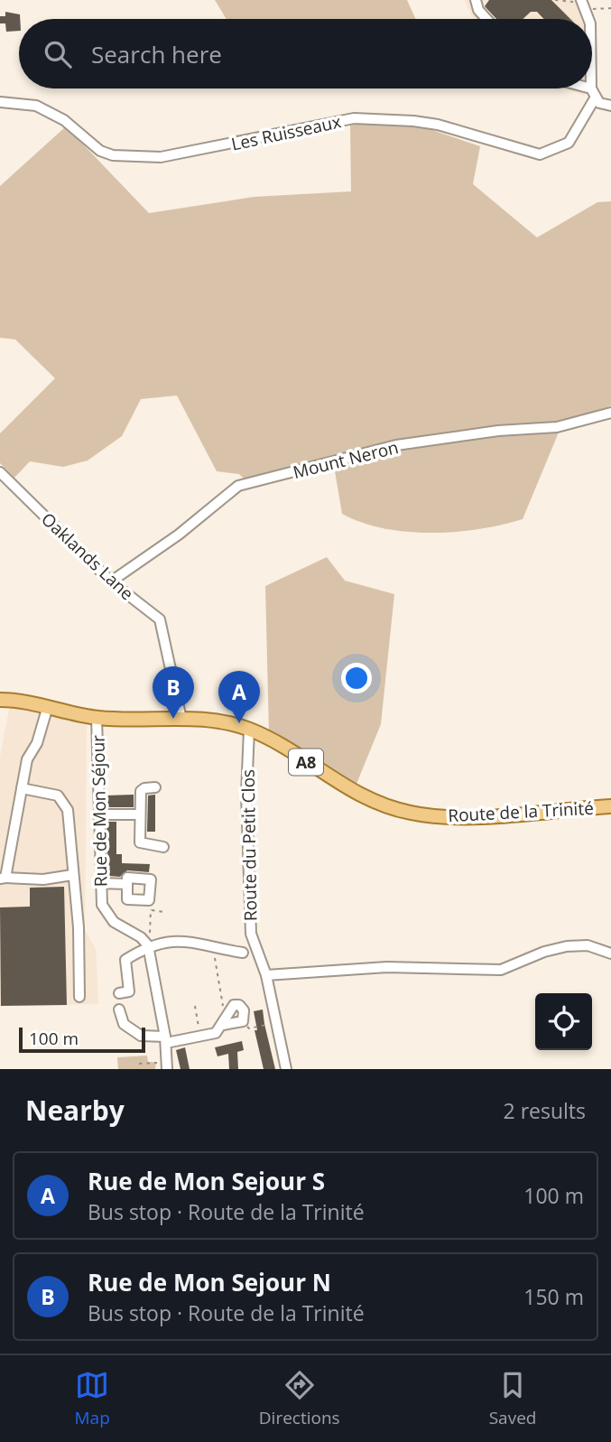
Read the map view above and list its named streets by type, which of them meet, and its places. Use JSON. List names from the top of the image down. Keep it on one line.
{"streets":{"main road":["A8","Route de la Trinité"],"street":["Les Ruisseaux","Mount Neron","Oaklands Lane","Rue de Mon Séjour","Route du Petit Clos"]},"crossings":[["Mount Neron","Oaklands Lane"],["Oaklands Lane","Route de la Trinité"],["Rue de Mon Séjour","Route de la Trinité"],["Route de la Trinité","Route du Petit Clos"]],"scale_bar":"100 m","page":{"search":"Search here","pins":["B","A"],"scale":"100 m","heading":["Nearby","2 results"],"list":[{"mark":"A","name":"Rue de Mon Sejour S","note":"Bus stop · Route de la Trinité","value":"100 m"},{"mark":"B","name":"Rue de Mon Sejour N","note":"Bus stop · Route de la Trinité","value":"150 m"}],"nav":["Map","Directions","Saved"]}}
